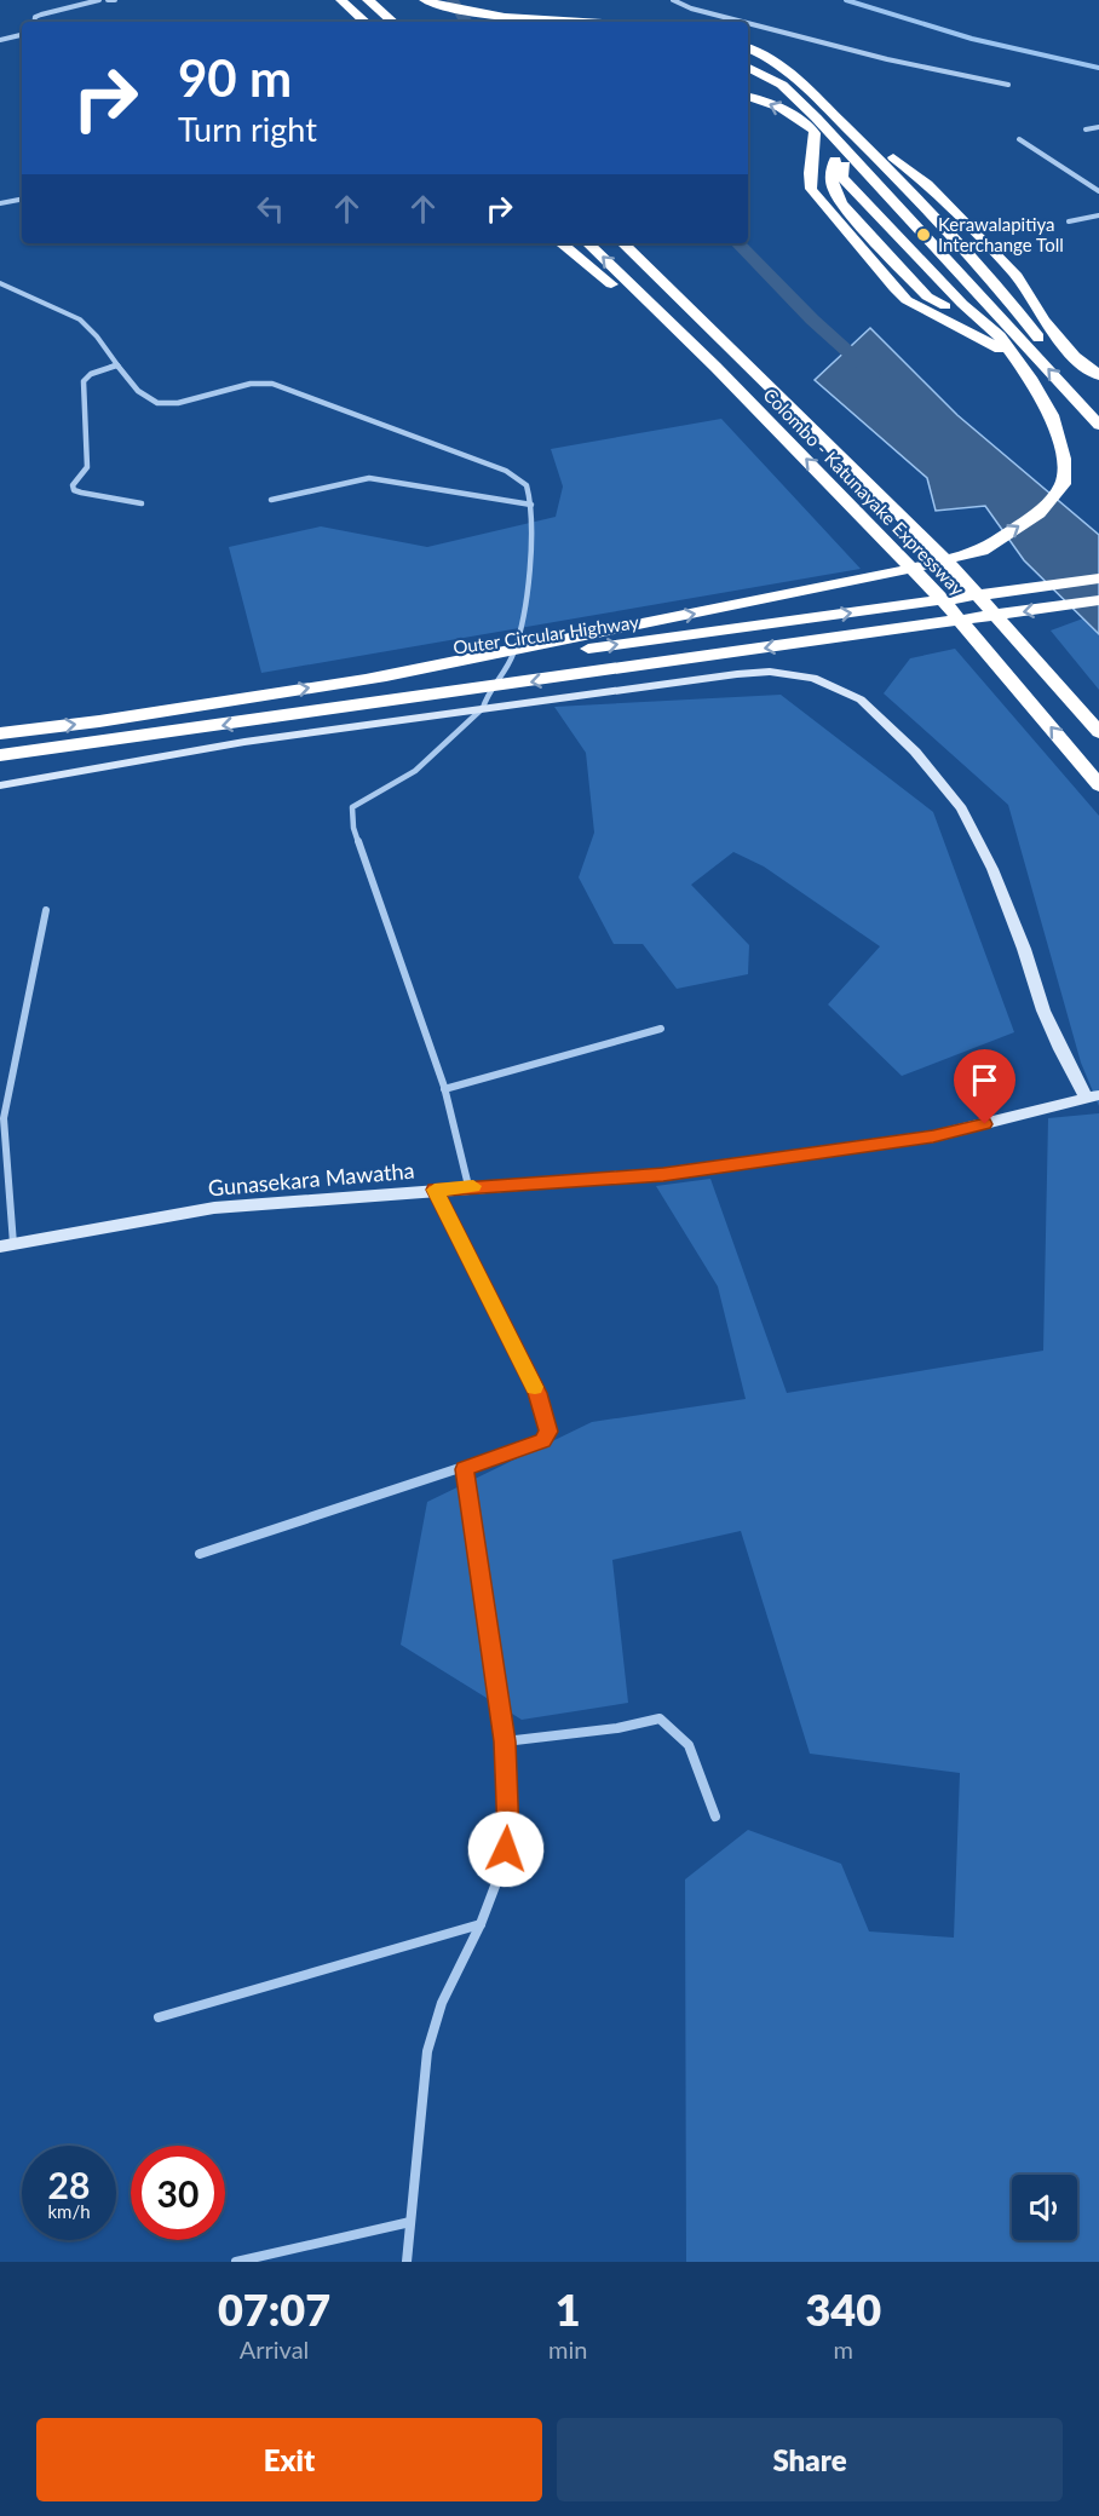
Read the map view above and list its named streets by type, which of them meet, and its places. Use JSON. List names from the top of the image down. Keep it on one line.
{"streets":{"highway":["Colombo - Katunayake Expressway","Outer Circular Highway"],"street":["Gunasekara Mawatha"]},"places":["Kerawalapitiya Interchange Toll"],"page":{"turn":["90 m","Turn right"],"speed":"28 km/h","limit":"30","eta":["07:07","Arrival","1","min","340","m"],"buttons":["Exit","Share"]}}
